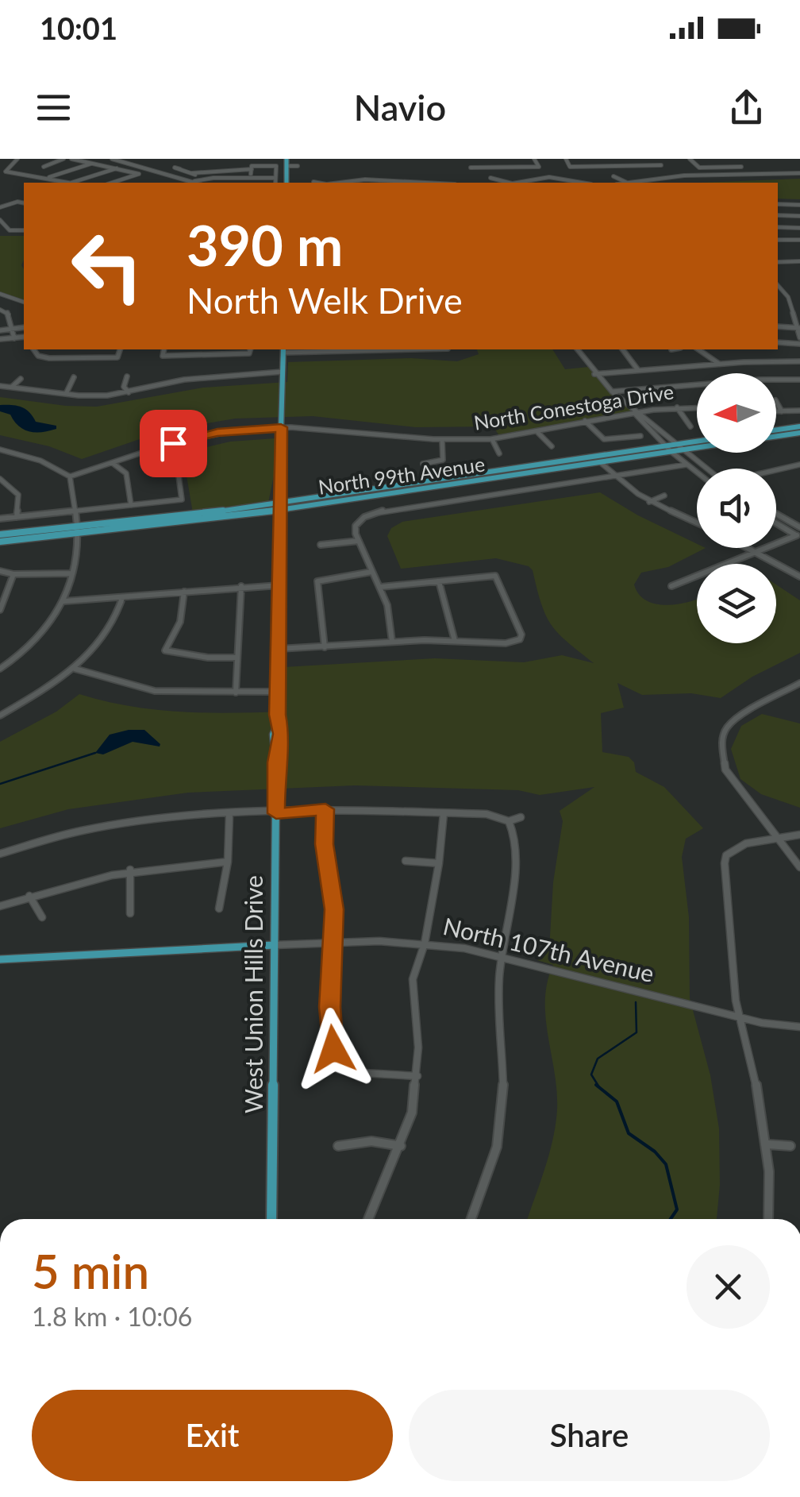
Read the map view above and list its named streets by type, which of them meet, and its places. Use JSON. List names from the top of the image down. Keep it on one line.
{"streets":{"main road":["North 99th Avenue","North 107th Avenue","West Union Hills Drive"],"street":["North Conestoga Drive"]},"crossings":[["North Conestoga Drive","West Union Hills Drive"],["North 99th Avenue","West Union Hills Drive"],["North 107th Avenue","West Union Hills Drive"]],"north":"left","page":{"status":"10:01","header":"Navio","turn":["390 m","North Welk Drive"],"heading":["5 min","1.8 km · 10:06"],"buttons":["Exit","Share"]}}
